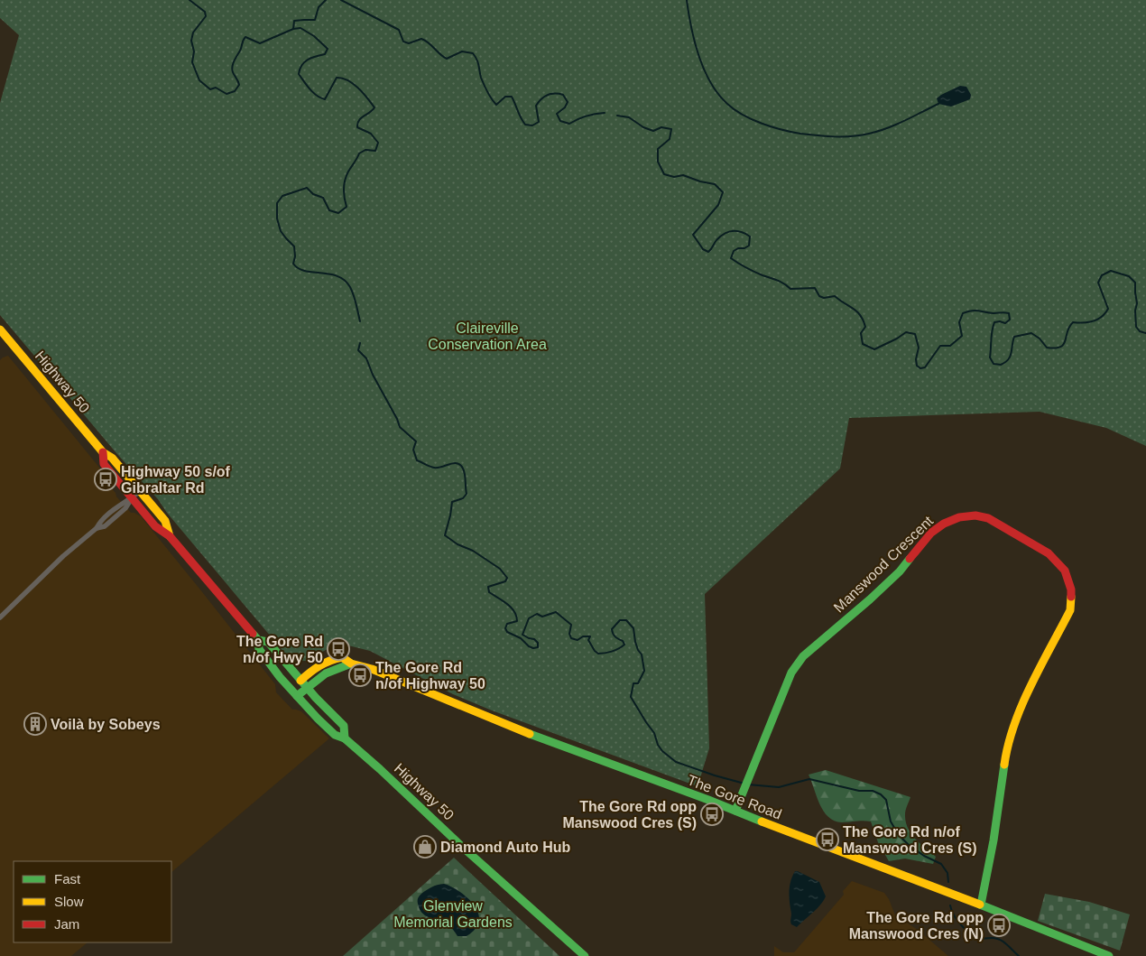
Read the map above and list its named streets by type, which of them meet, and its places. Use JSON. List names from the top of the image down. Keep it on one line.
{"streets":{"main road":["Highway 50","Manswood Crescent","The Gore Road"]},"crossings":[["Highway 50","The Gore Road"],["Manswood Crescent","The Gore Road"]],"parks":["Claireville Conservation Area","Glenview Memorial Gardens"],"places":{"bus stop":["Highway 50 s/of Gibraltar Rd","The Gore Rd n/of Hwy 50","The Gore Rd n/of Highway 50","The Gore Rd opp Manswood Cres (S)","The Gore Rd n/of Manswood Cres (S)","The Gore Rd opp Manswood Cres (N)"],"building":["Voilà by Sobeys"],"shop":["Diamond Auto Hub"]},"legend":["Fast","Slow","Jam"]}
